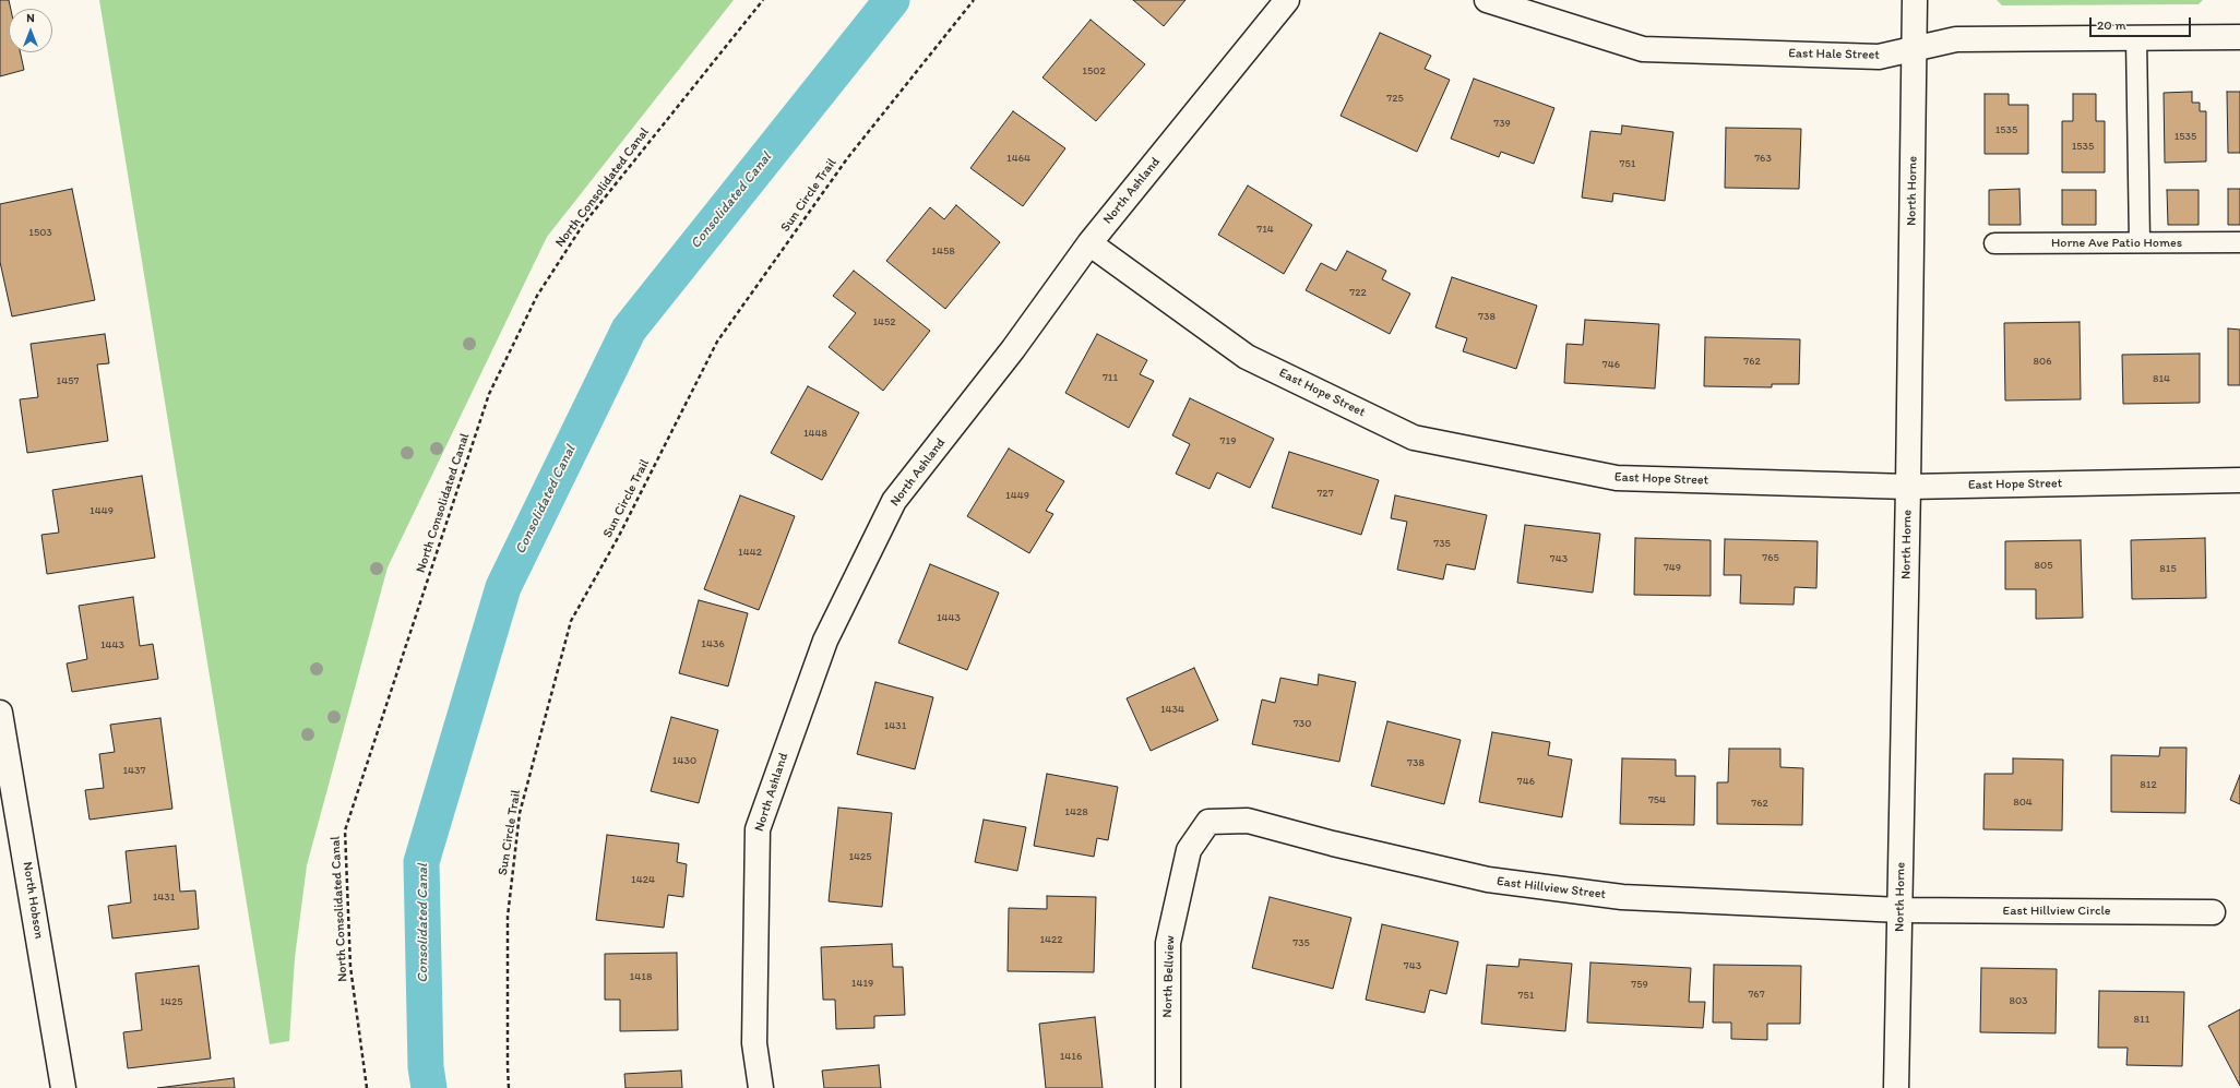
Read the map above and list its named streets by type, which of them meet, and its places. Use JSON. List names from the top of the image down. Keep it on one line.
{"streets":{"street":["East Hale Street","North Ashland","North Horne","East Hope Street","East Hillview Street","North Hobson","East Hillview Circle","North Bellview"],"lane":["Horne Ave Patio Homes"],"path":["North Consolidated Canal","Sun Circle Trail"]},"crossings":[["East Hale Street","North Horne"],["North Ashland","East Hope Street"],["North Horne","East Hope Street"],["North Horne","East Hillview Street"],["North Horne","East Hillview Circle"],["East Hillview Street","East Hillview Circle"],["East Hillview Street","North Bellview"]],"water":["Consolidated Canal"],"house_numbers":["1502","725","739","1535","1535","1535","1464","763","751","714","1503","1458","722","738","1452","762","806","746","711","814","1457","1448","719","727","1449","1449","735","1442","765","743","805","749","815","1443","1436","1443","1434","730","1431","1430","738","1437","746","812","754","804","762","1428","1425","1424","1431","1422","735","743","1418","1419","759","767","751","803","1425","811","1416"],"scale_bar":"20 m","north":"top"}
